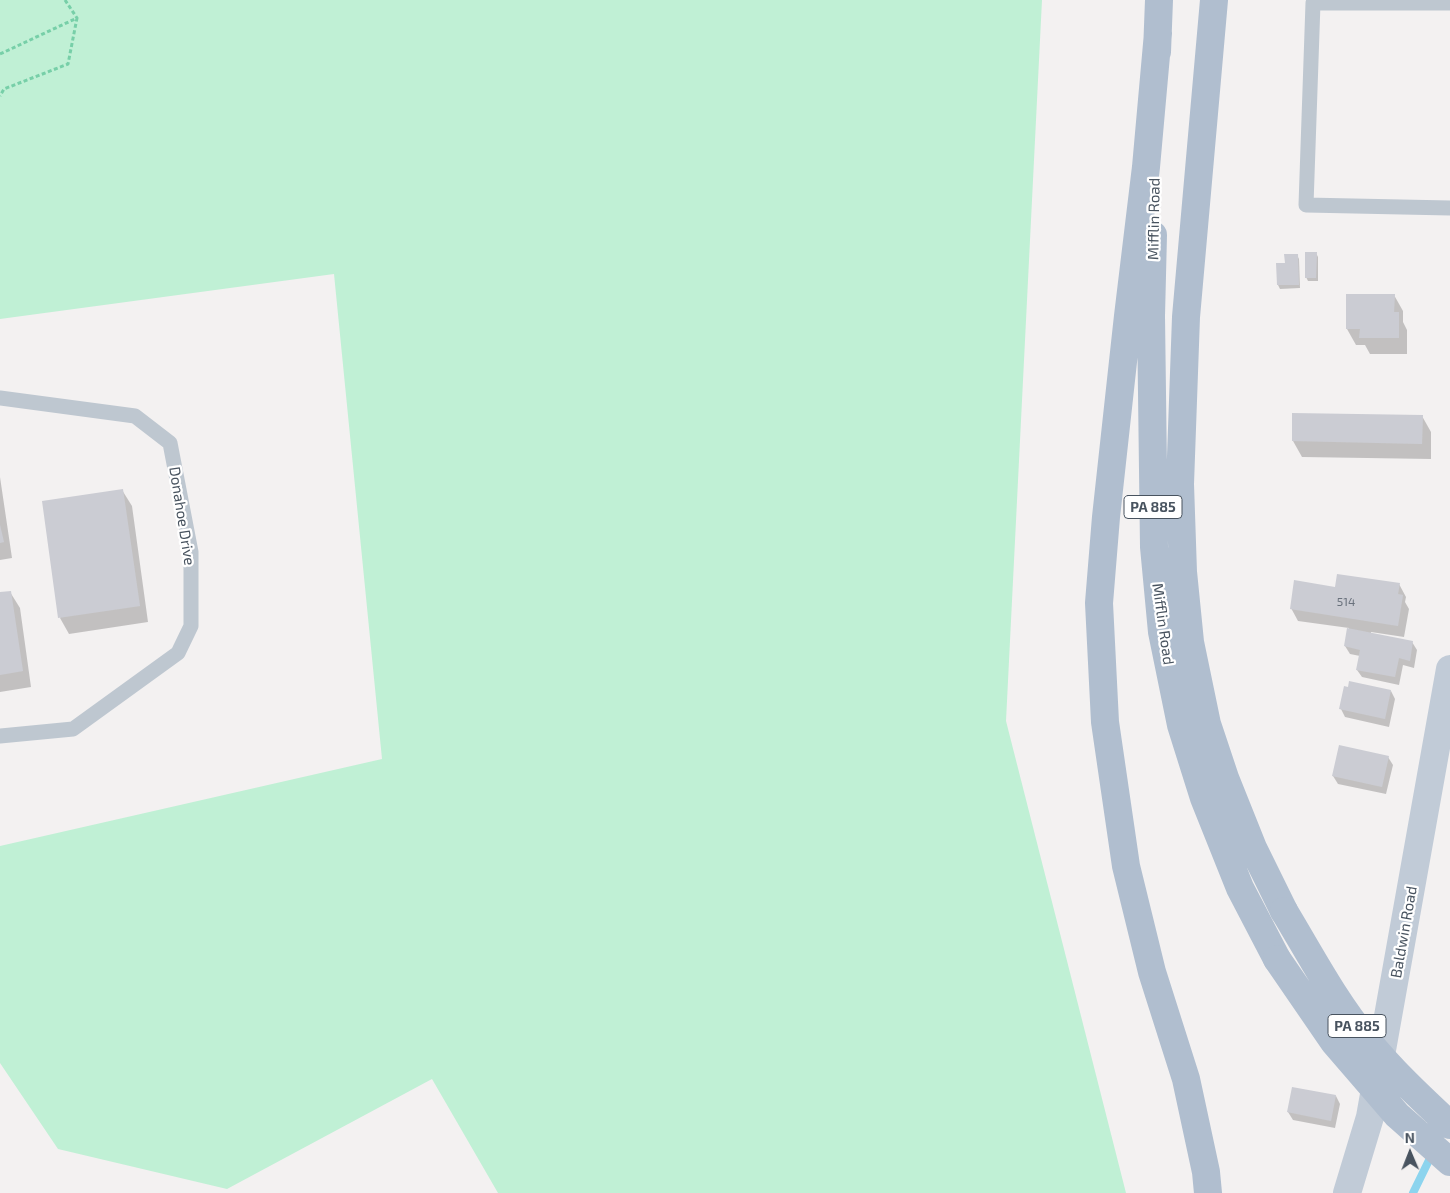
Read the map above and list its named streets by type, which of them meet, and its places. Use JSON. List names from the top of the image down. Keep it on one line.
{"streets":{"main road":["Mifflin Road","PA 885","Baldwin Road"],"lane":["Donahoe Drive"]},"house_numbers":["514"],"north":"top"}
